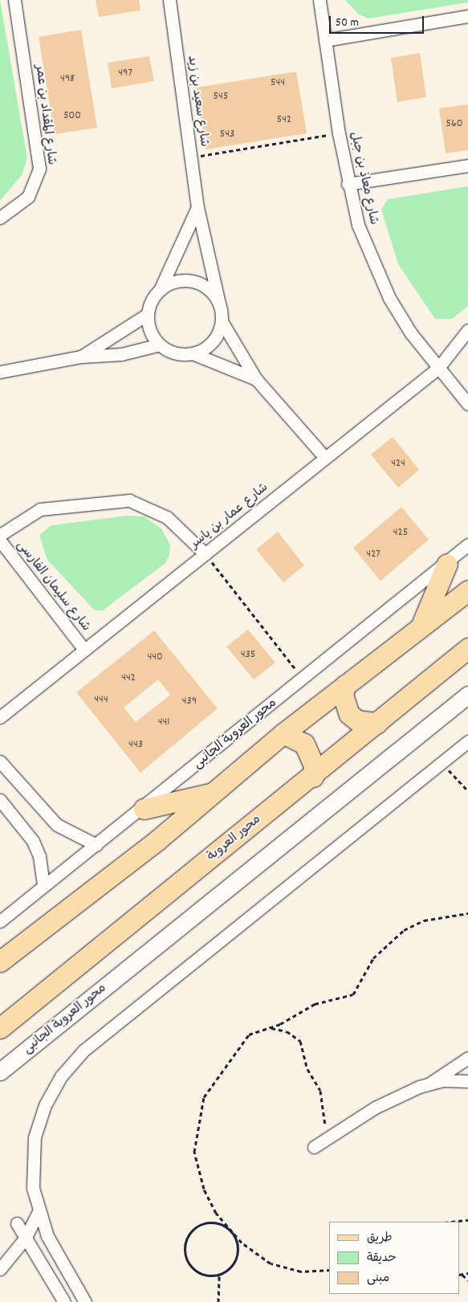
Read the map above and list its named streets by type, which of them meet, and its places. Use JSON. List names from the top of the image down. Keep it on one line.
{"streets":{"main road":["محور العروبة"],"street":["شارع سعيد بن زيد","شارع المقداد بن عمر","شارع معاذ بن جبل","شارع عمار بن ياسر","شارع سليمان الفارسى","محور العروبة الجانبى"]},"crossings":[["شارع معاذ بن جبل","شارع عمار بن ياسر"],["شارع عمار بن ياسر","شارع سليمان الفارسى"]],"house_numbers":["497","498","544","545","500","542","560","543","424","425","427","435","440","442","444","439","441","443"],"legend":["طريق","حديقة","مبنى"],"scale_bar":"50 m"}
